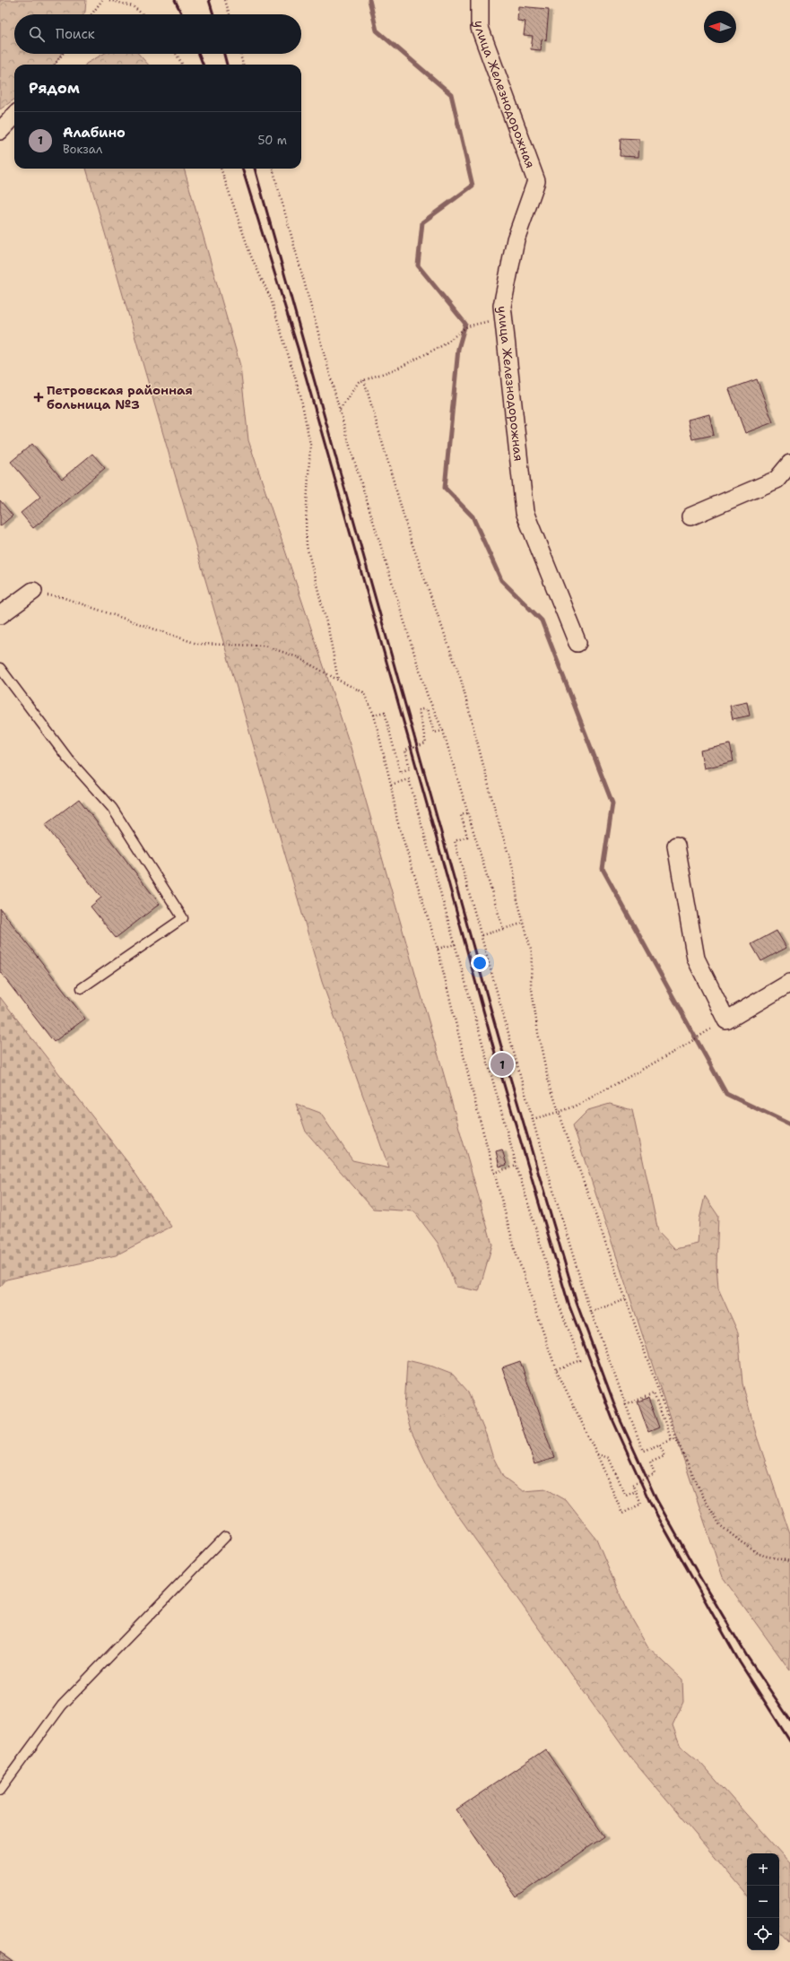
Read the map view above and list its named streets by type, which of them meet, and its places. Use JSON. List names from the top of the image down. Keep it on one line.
{"streets":{"street":["улица Железнодорожная"]},"places":{"health":["Петровская районная больница №3"]},"north":"left","page":{"search":"Поиск","heading":"Рядом","list":[{"mark":"1","name":"Алабино","note":"Вокзал","value":"50 m"}],"pins":"1","map_buttons":["+","−"]}}
